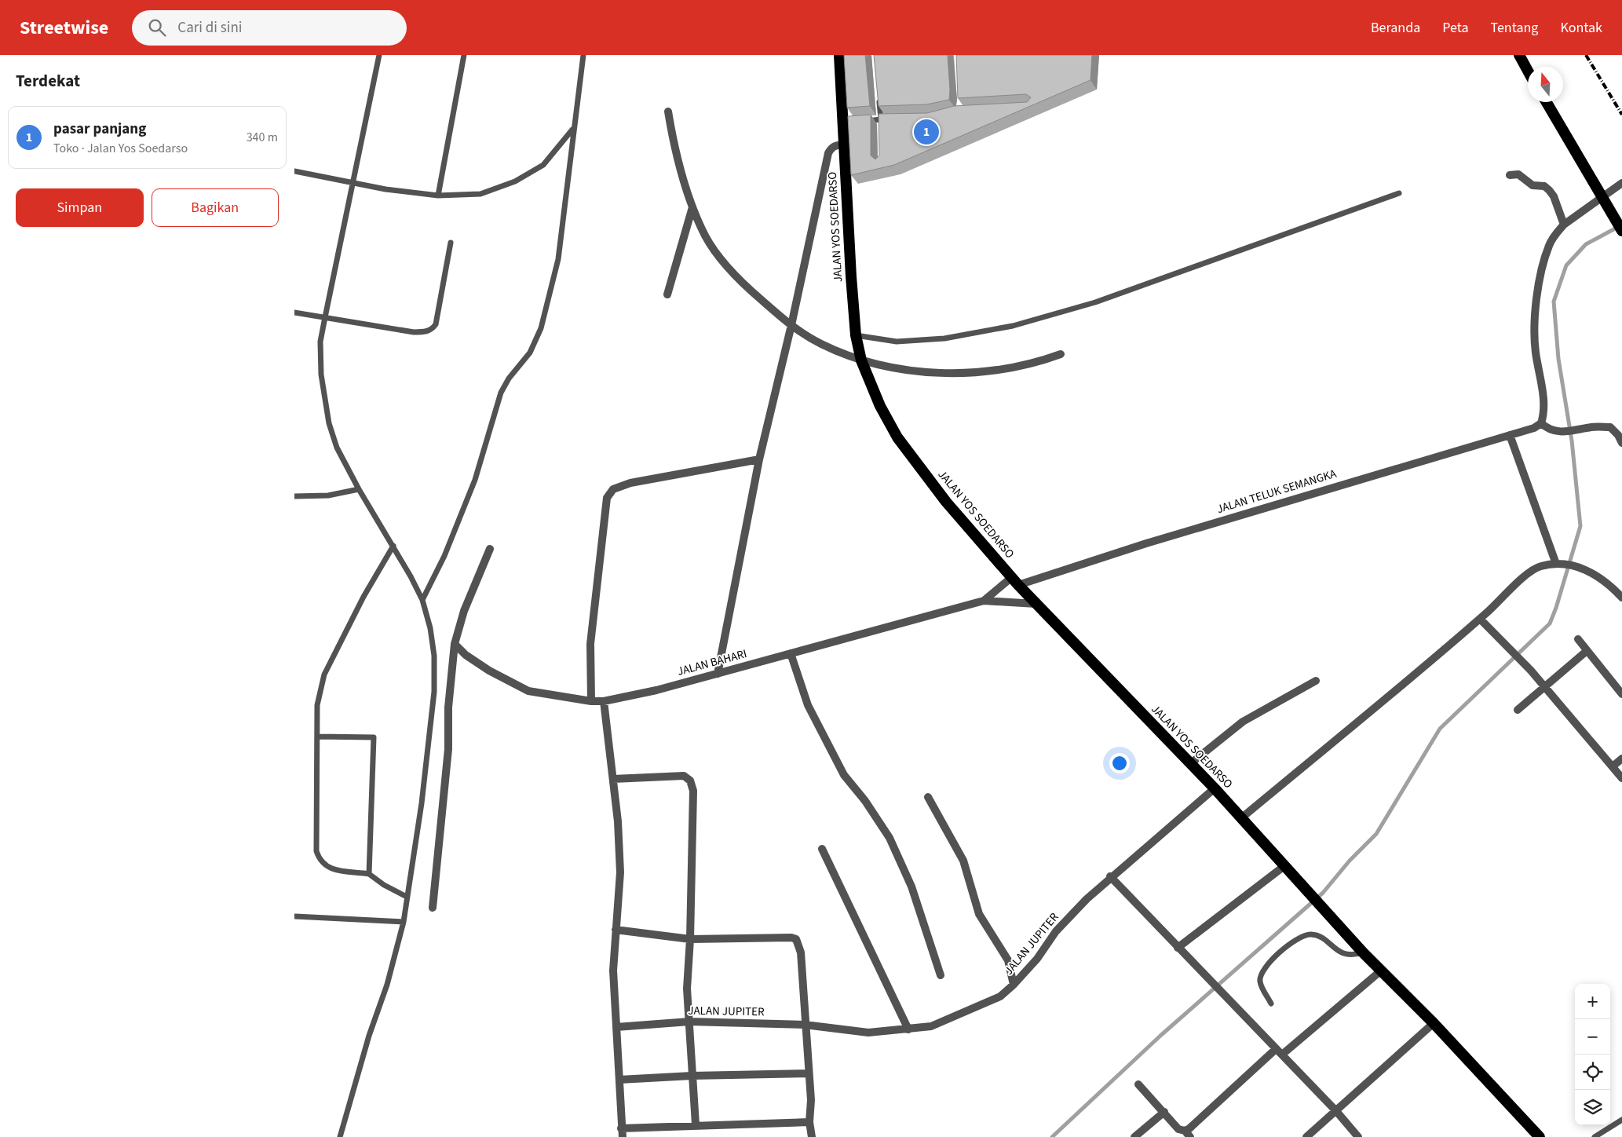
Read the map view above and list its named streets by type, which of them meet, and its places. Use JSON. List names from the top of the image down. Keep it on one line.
{"streets":{"highway":["JALAN YOS SOEDARSO"],"street":["JALAN TELUK SEMANGKA","JALAN BAHARI","JALAN JUPITER"]},"crossings":[["JALAN YOS SOEDARSO","JALAN TELUK SEMANGKA"],["JALAN YOS SOEDARSO","JALAN BAHARI"],["JALAN YOS SOEDARSO","JALAN JUPITER"],["JALAN TELUK SEMANGKA","JALAN BAHARI"]],"north":"top","page":{"header":"Streetwise","search":"Cari di sini","nav":["Beranda","Peta","Tentang","Kontak"],"heading":"Terdekat","list":[{"mark":"1","name":"pasar panjang","note":"Toko · Jalan Yos Soedarso","value":"340 m"}],"pins":"1","buttons":["Simpan","Bagikan"],"map_buttons":["+","−"]}}
